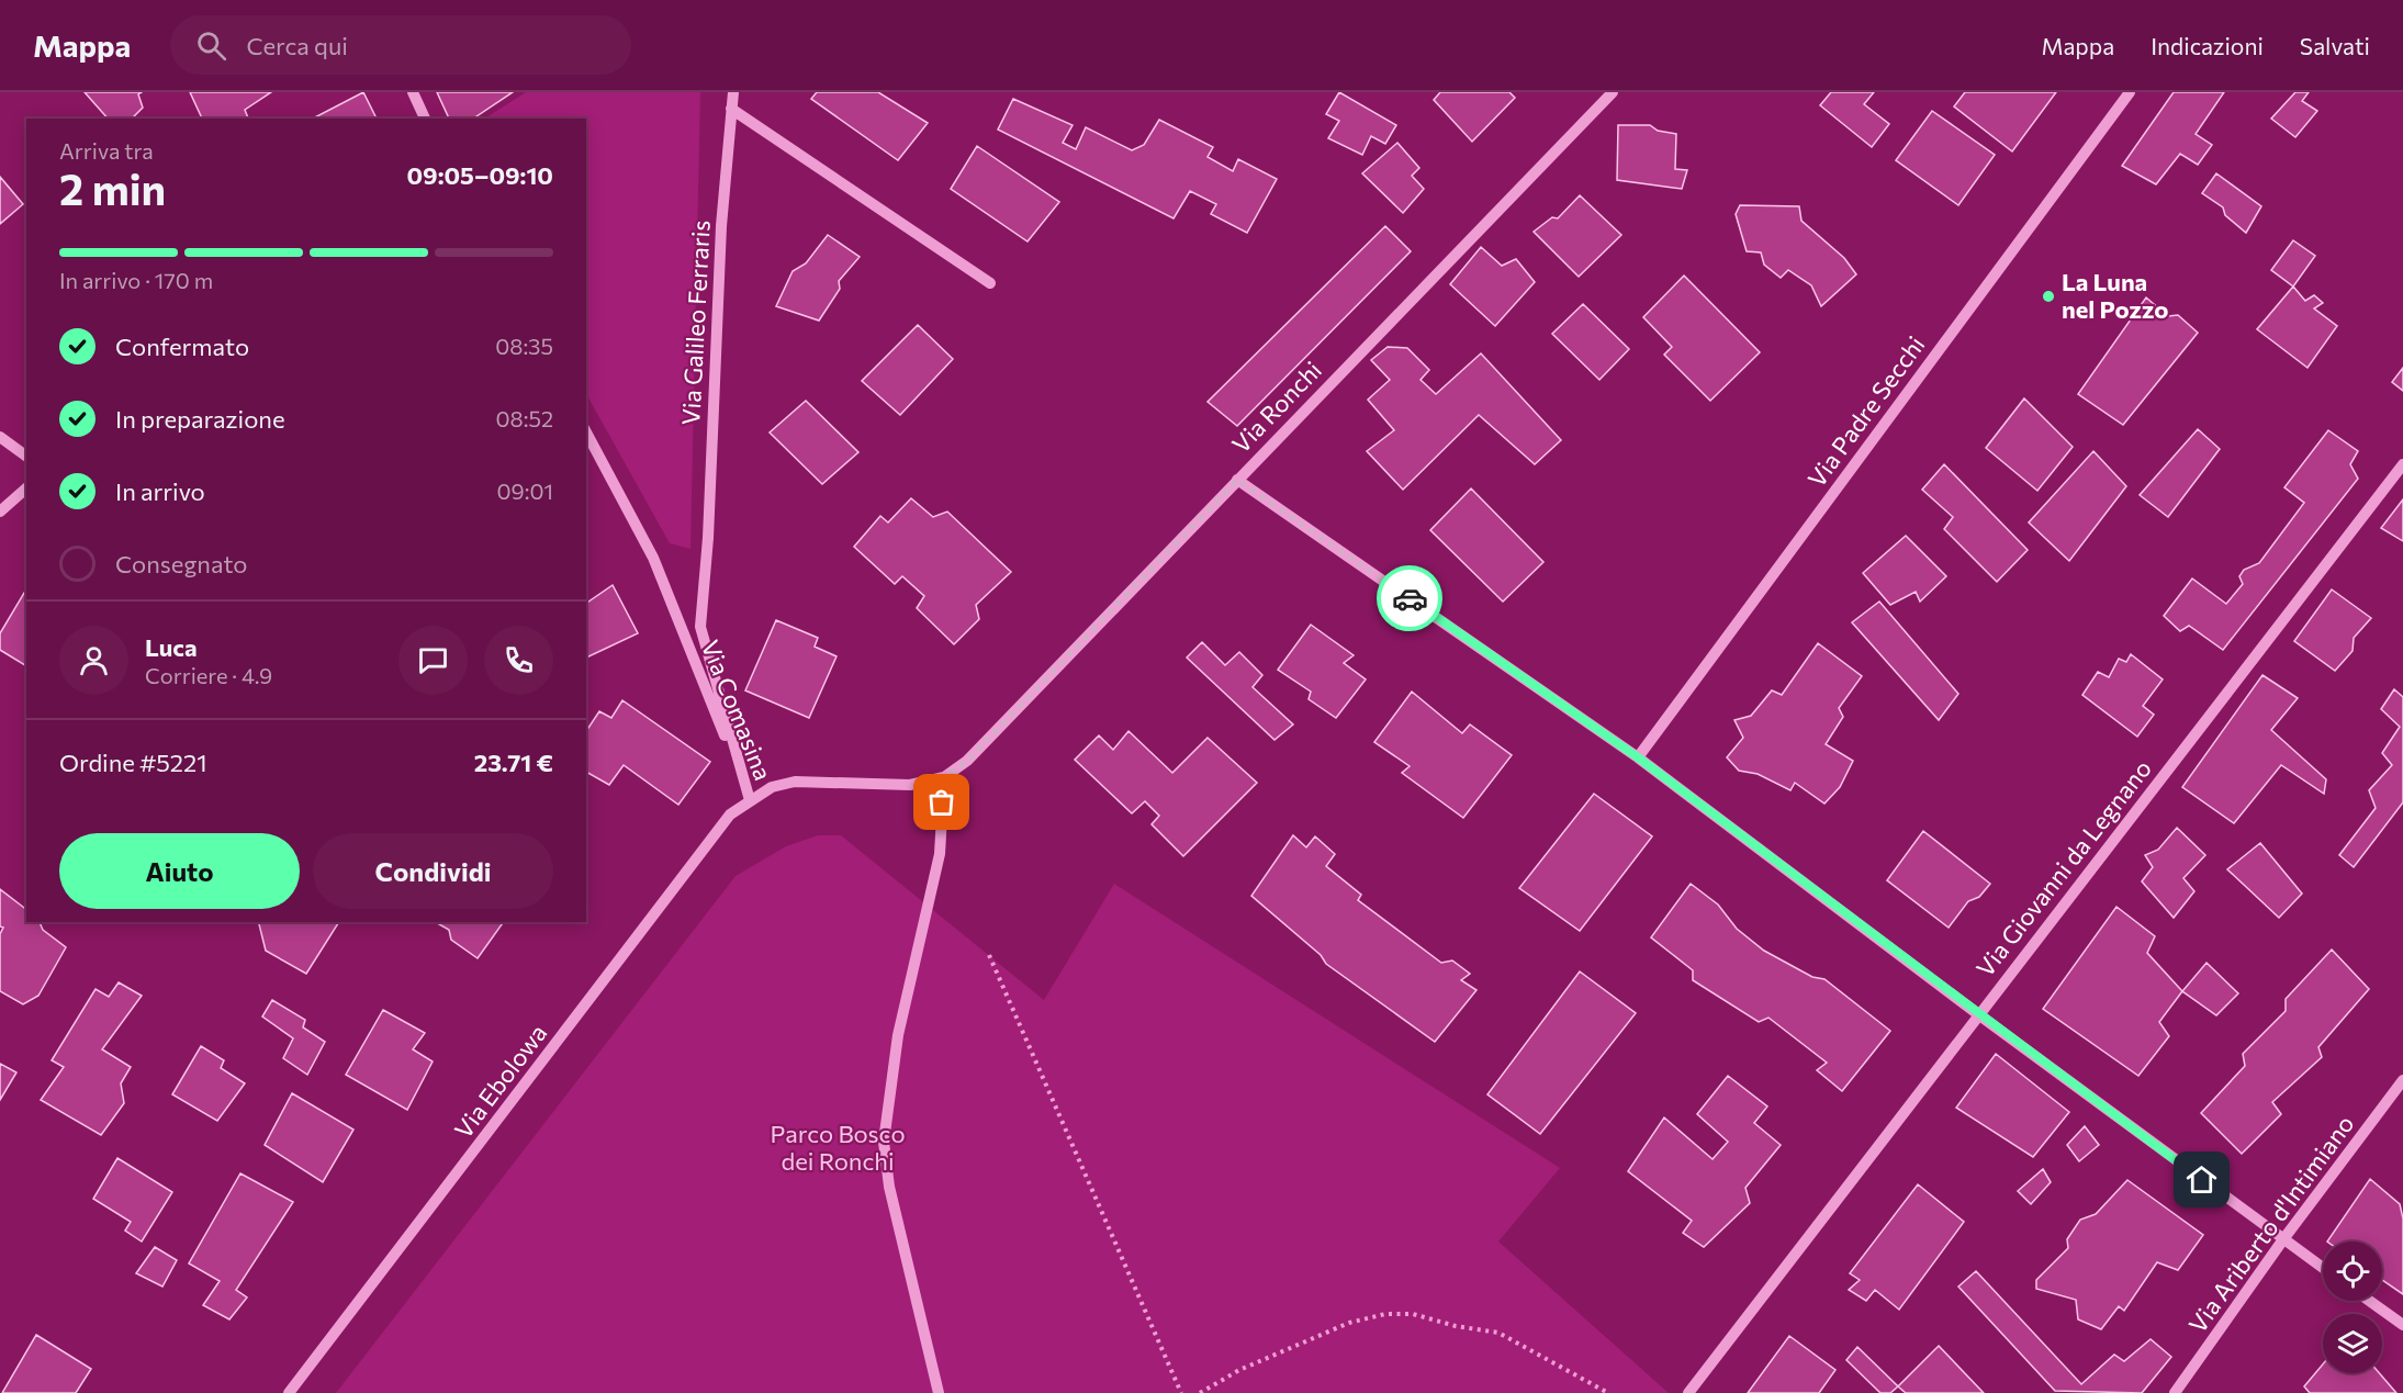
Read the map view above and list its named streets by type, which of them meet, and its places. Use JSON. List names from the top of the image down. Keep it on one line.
{"streets":{"street":["Via Galileo Ferraris","Via Ronchi","Via Padre Secchi","Via Comasina","Via Giovanni da Legnano","Via Ebolowa","Via Ariberto d'Intimiano"]},"crossings":[["Via Galileo Ferraris","Via Comasina"],["Via Ronchi","Via Comasina"],["Via Ronchi","Via Ebolowa"],["Via Comasina","Via Ebolowa"]],"parks":["Parco Bosco dei Ronchi"],"places":["La Luna nel Pozzo"],"page":{"header":"Mappa","search":"Cerca qui","nav":["Mappa","Indicazioni","Salvati"],"heading":["2 min","Arriva tra","09:05–09:10"],"panel":["Luca","Corriere · 4.9","Ordine #5221","23.71 €"],"bar":"In arrivo · 170 m","list":[["Confermato","08:35"],["In preparazione","08:52"],["In arrivo","09:01"],"Consegnato"],"buttons":["Aiuto","Condividi"]}}
